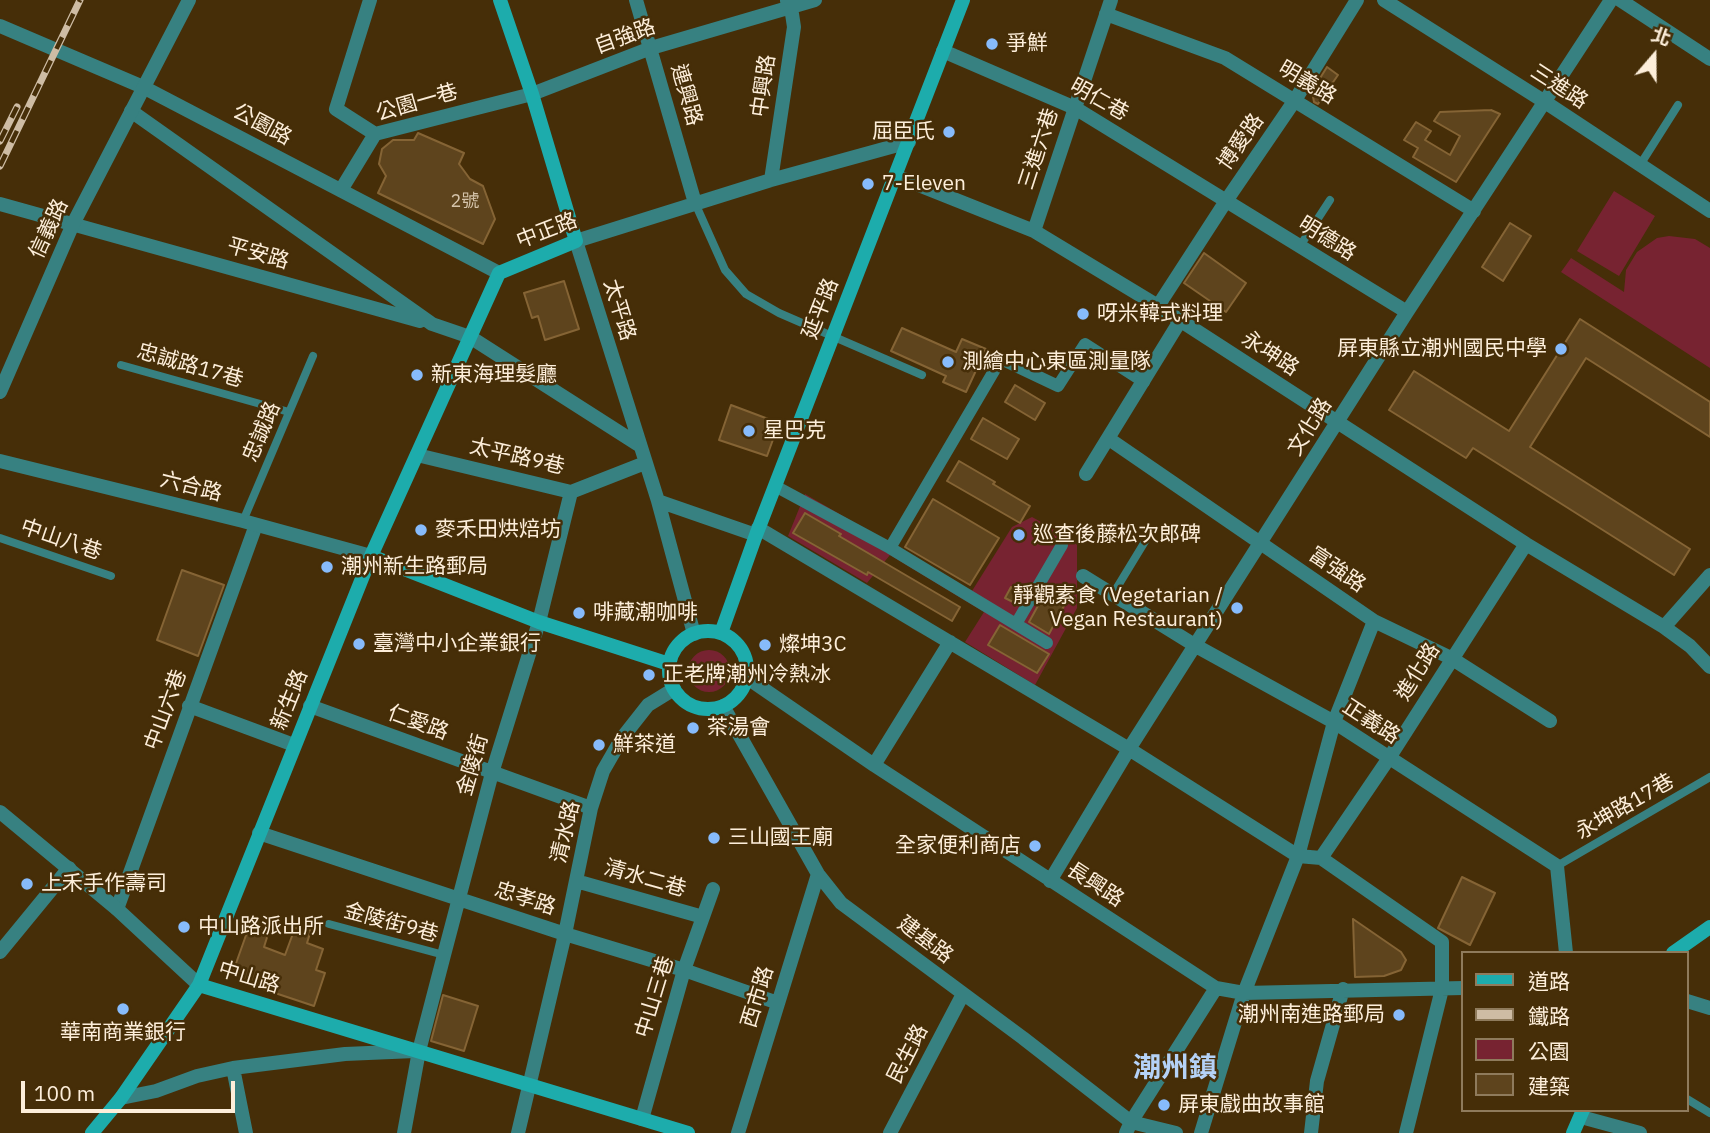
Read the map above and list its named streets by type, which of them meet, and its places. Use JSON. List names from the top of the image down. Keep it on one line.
{"streets":{"main road":["中正路","延平路","太平路","新生路","中山路"],"street":["自強路","明義路","中興路","三進路","連興路","明仁巷","公園一巷","公園路","博愛路","三進六巷","信義路","明德路","平安路","永坤路","文化路","太平路9巷","六合路","富強路","進化路","中山六巷","正義路","仁愛路","金陵街","清水路","清水二巷","長興路","忠孝路","建基路","中山三巷","西市路","民生路"],"lane":["忠誠路17巷","忠誠路","中山八巷","永坤路17巷","金陵街9巷"]},"crossings":[["自強路","中興路"],["自強路","連興路"],["自強路","公園一巷"],["自強路","太平路"],["明義路","博愛路"],["明義路","三進六巷"],["明義路","文化路"],["中興路","中正路"],["三進路","文化路"],["連興路","中正路"],["明仁巷","博愛路"],["明仁巷","三進六巷"],["明仁巷","明德路"],["明仁巷","延平路"],["公園一巷","公園路"],["公園一巷","太平路"],["公園路","信義路"],["公園路","中正路"],["博愛路","明德路"],["博愛路","永坤路"],["三進六巷","永坤路"],["信義路","平安路"],["中正路","延平路"],["中正路","太平路"],["中正路","太平路9巷"],["中正路","六合路"],["中正路","新生路"],["明德路","文化路"],["延平路","太平路"],["延平路","永坤路"],["延平路","清水路"],["延平路","長興路"],["延平路","建基路"],["太平路","太平路9巷"],["太平路","清水路"],["太平路","長興路"],["太平路","建基路"],["永坤路","文化路"],["永坤路","進化路"],["忠誠路17巷","忠誠路"],["文化路","富強路"],["文化路","正義路"],["文化路","長興路"],["忠誠路","六合路"],["忠誠路","中山六巷"],["太平路9巷","金陵街"],["六合路","新生路"],["六合路","中山六巷"],["富強路","進化路"],["進化路","正義路"],["新生路","仁愛路"],["新生路","忠孝路"],["新生路","中山路"],["中山六巷","中山路"],["正義路","永坤路17巷"],["仁愛路","金陵街"],["仁愛路","清水路"],["金陵街","忠孝路"],["金陵街","金陵街9巷"],["金陵街","中山路"],["清水路","清水二巷"],["清水路","長興路"],["清水路","忠孝路"],["清水路","建基路"],["清水路","中山路"],["清水二巷","中山三巷"],["長興路","建基路"],["忠孝路","中山三巷"],["忠孝路","西市路"],["建基路","西市路"],["建基路","民生路"],["中山路","中山三巷"]],"districts":["潮州鎮"],"places":["爭鮮","屈臣氏","7-Eleven","呀米韓式料理","屏東縣立潮州國民中學","測繪中心東區測量隊","新東海理髮廳","星巴克","麥禾田烘焙坊","巡查後藤松次郎碑","潮州新生路郵局","靜觀素食 (Vegetarian / Vegan Restaurant)","啡藏潮咖啡","臺灣中小企業銀行","燦坤3C","正老牌潮州冷熱冰","茶湯會","鮮茶道","三山國王廟","全家便利商店","上禾手作壽司","中山路派出所","華南商業銀行","潮州南進路郵局","屏東戲曲故事館"],"house_numbers":["2號"],"legend":["道路","鐵路","公園","建築"],"scale_bar":"100 m","north":"top"}
